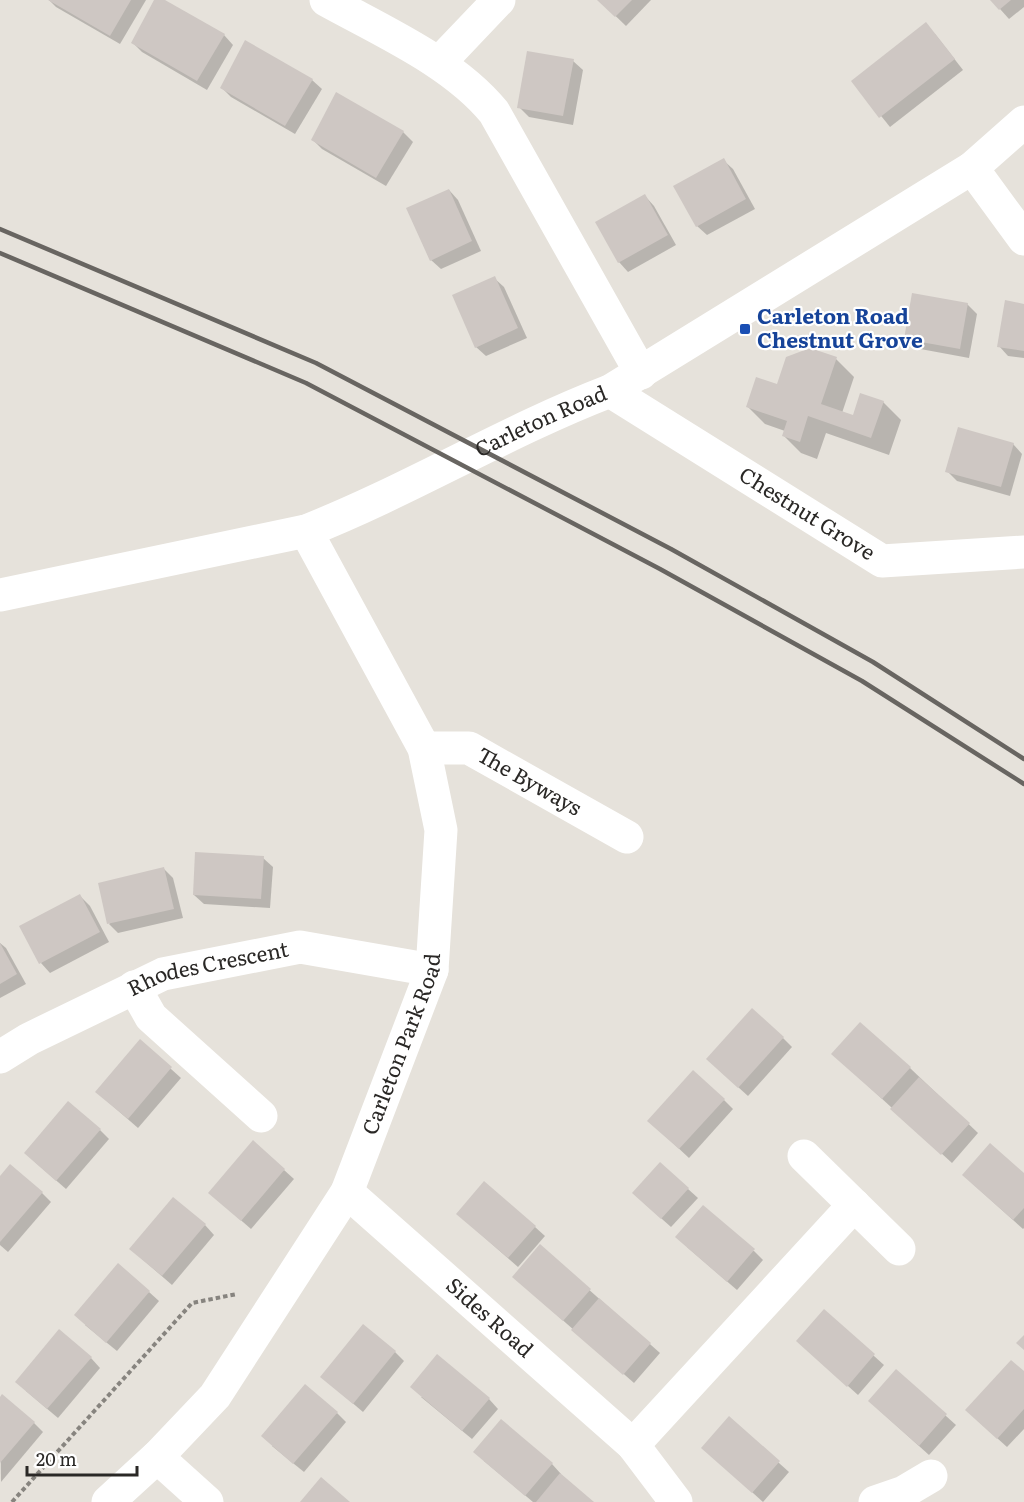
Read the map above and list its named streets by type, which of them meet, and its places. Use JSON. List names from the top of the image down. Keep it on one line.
{"streets":{"street":["Carleton Road","Chestnut Grove","The Byways","Rhodes Crescent","Carleton Park Road","Sides Road"]},"crossings":[["Carleton Road","Chestnut Grove"],["Carleton Road","Carleton Park Road"],["The Byways","Carleton Park Road"],["Rhodes Crescent","Carleton Park Road"],["Carleton Park Road","Sides Road"]],"places":{"transit":["Carleton Road Chestnut Grove"]},"scale_bar":"20 m"}
